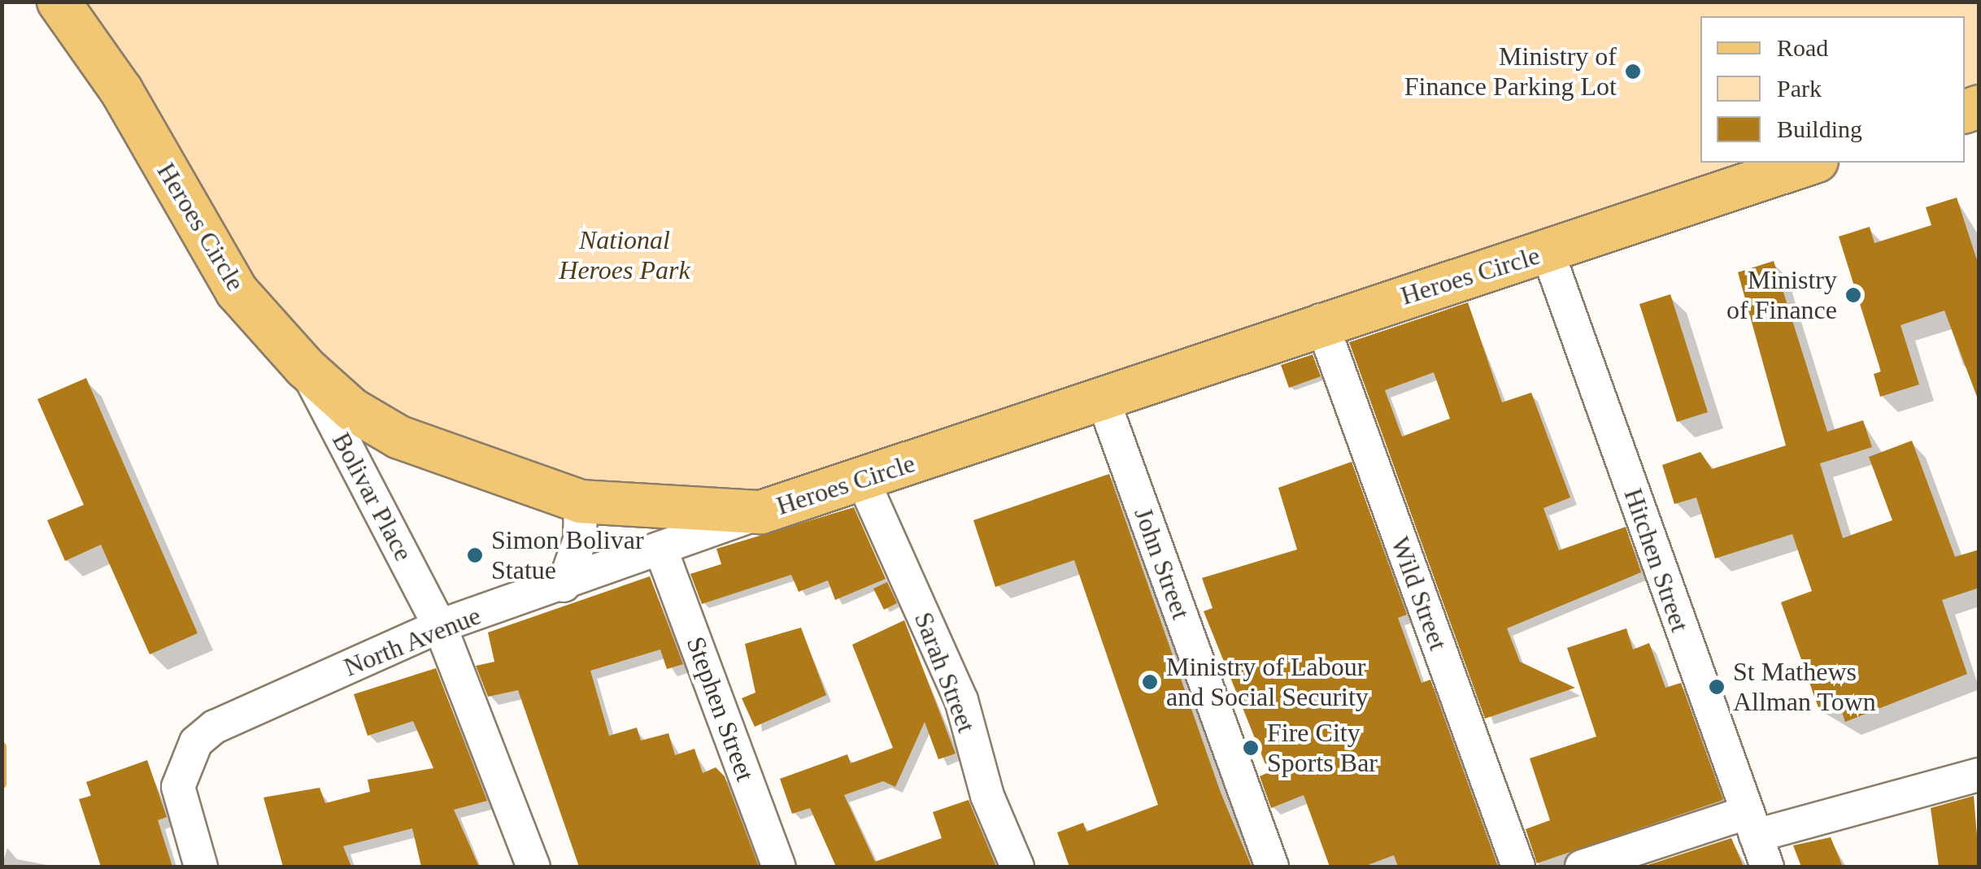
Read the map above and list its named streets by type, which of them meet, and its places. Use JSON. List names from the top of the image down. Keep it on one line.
{"streets":{"main road":["Heroes Circle"],"street":["Bolivar Place","Hitchen Street","John Street","Wild Street","North Avenue","Sarah Street","Stephen Street"]},"crossings":[["Heroes Circle","Bolivar Place"],["Heroes Circle","Hitchen Street"],["Heroes Circle","John Street"],["Heroes Circle","Wild Street"],["Heroes Circle","North Avenue"],["Heroes Circle","Sarah Street"],["Bolivar Place","North Avenue"],["North Avenue","Stephen Street"]],"parks":["National Heroes Park"],"places":["Ministry of Finance Parking Lot","Ministry of Finance","Simon Bolivar Statue","Ministry of Labour and Social Security","St Mathews Allman Town","Fire City Sports Bar"],"legend":["Road","Park","Building"]}
